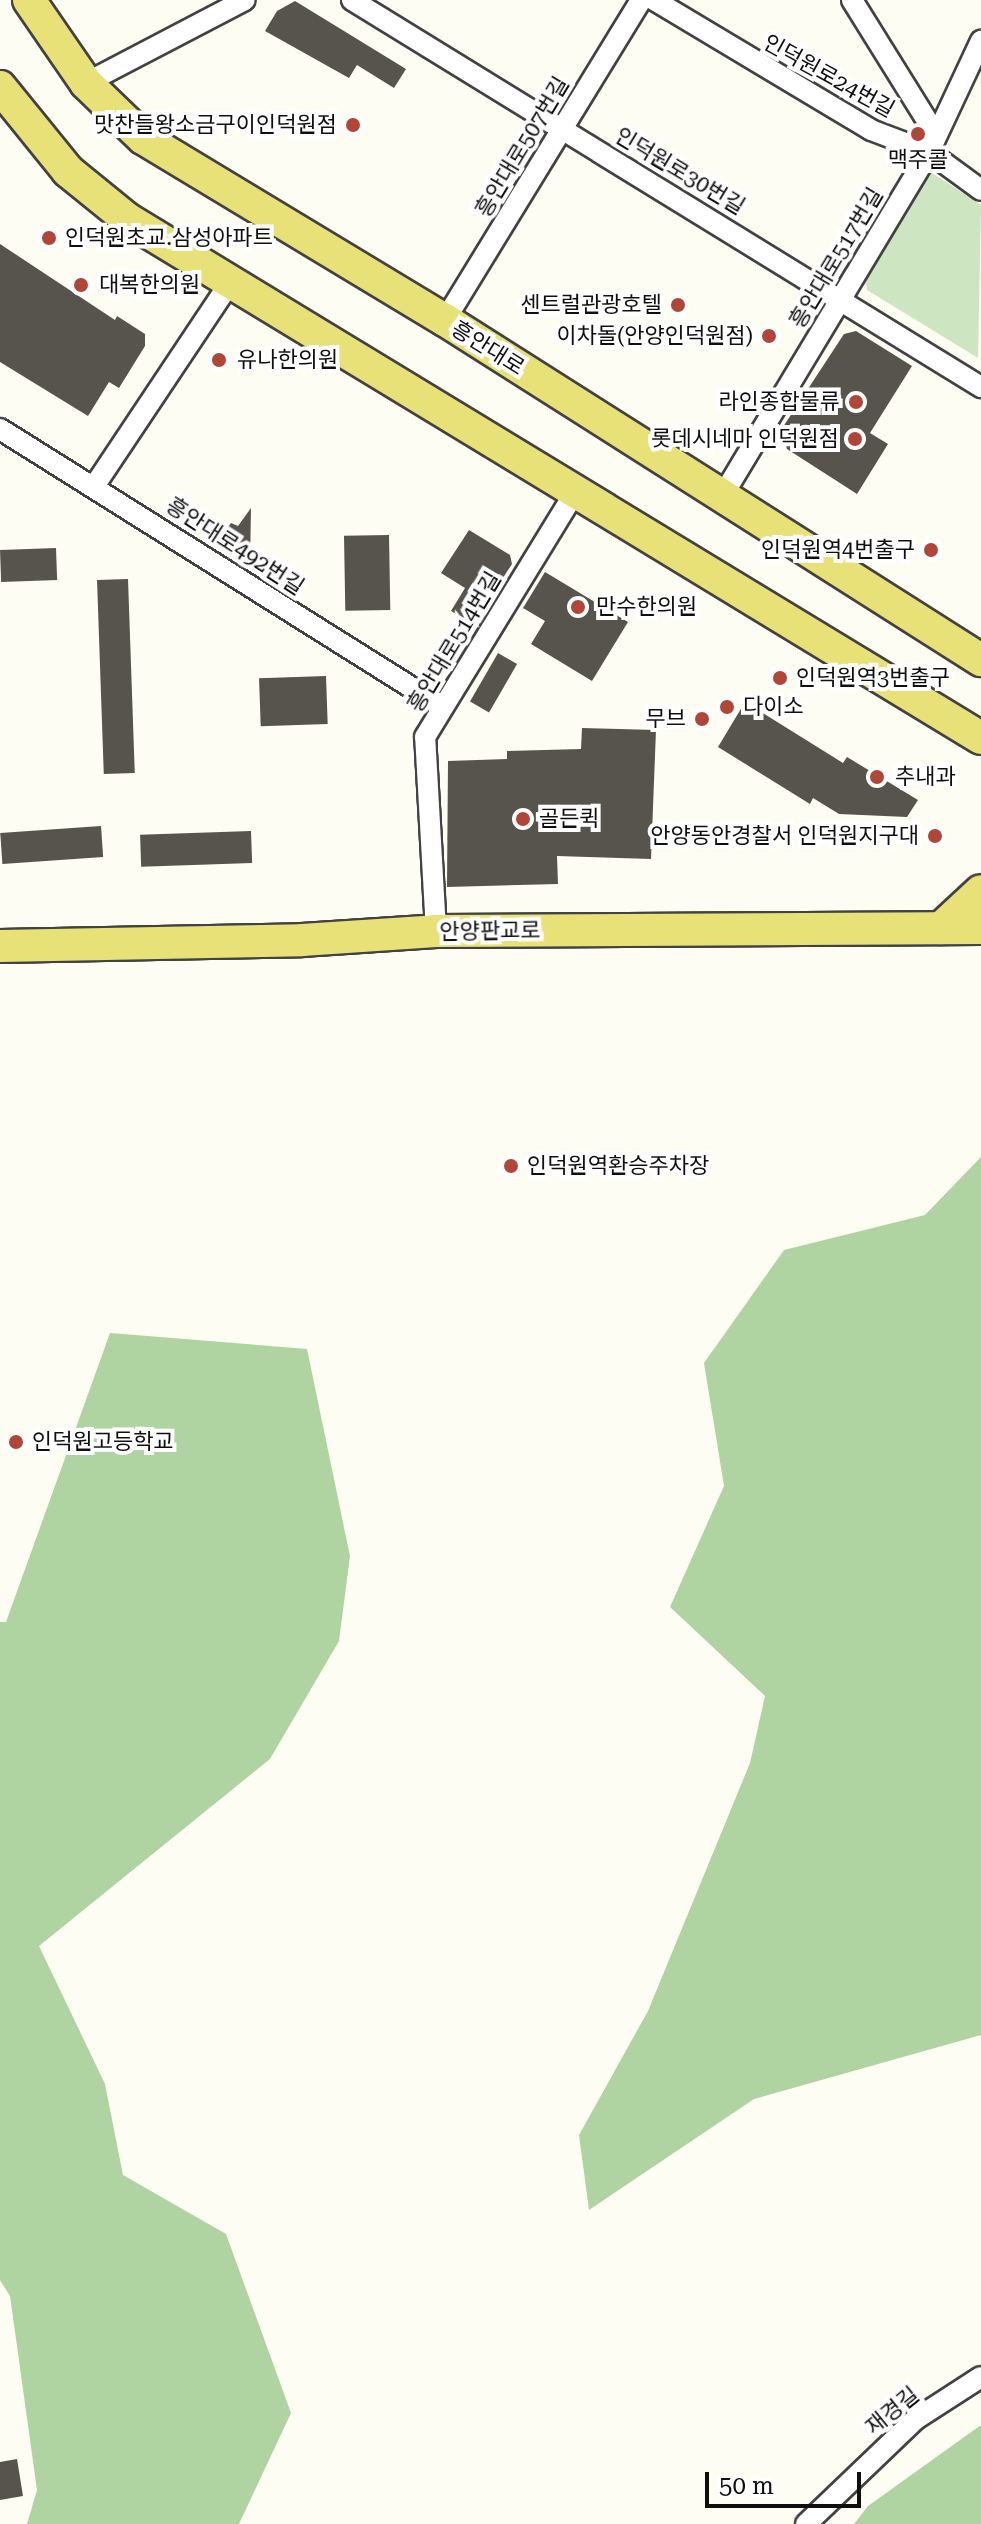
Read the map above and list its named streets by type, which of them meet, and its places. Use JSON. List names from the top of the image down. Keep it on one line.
{"streets":{"main road":["흥안대로","안양판교로"],"street":["인덕원로24번길","흥안대로507번길","인덕원로30번길","흥안대로517번길","흥안대로492번길","흥안대로514번길","재경길"]},"crossings":[["인덕원로24번길","흥안대로517번길"],["흥안대로507번길","인덕원로30번길"],["흥안대로507번길","흥안대로"],["인덕원로30번길","흥안대로517번길"],["흥안대로517번길","흥안대로"],["흥안대로492번길","흥안대로514번길"],["흥안대로514번길","안양판교로"]],"places":["맛찬들왕소금구이인덕원점","맥주콜","인덕원초교.삼성아파트","대복한의원","센트럴관광호텔","이차돌(안양인덕원점)","유나한의원","라인종합물류","롯데시네마 인덕원점","인덕원역4번출구","만수한의원","인덕원역3번출구","다이소","무브","추내과","골든퀵","안양동안경찰서 인덕원지구대","인덕원역환승주차장","인덕원고등학교"],"scale_bar":"50 m"}
